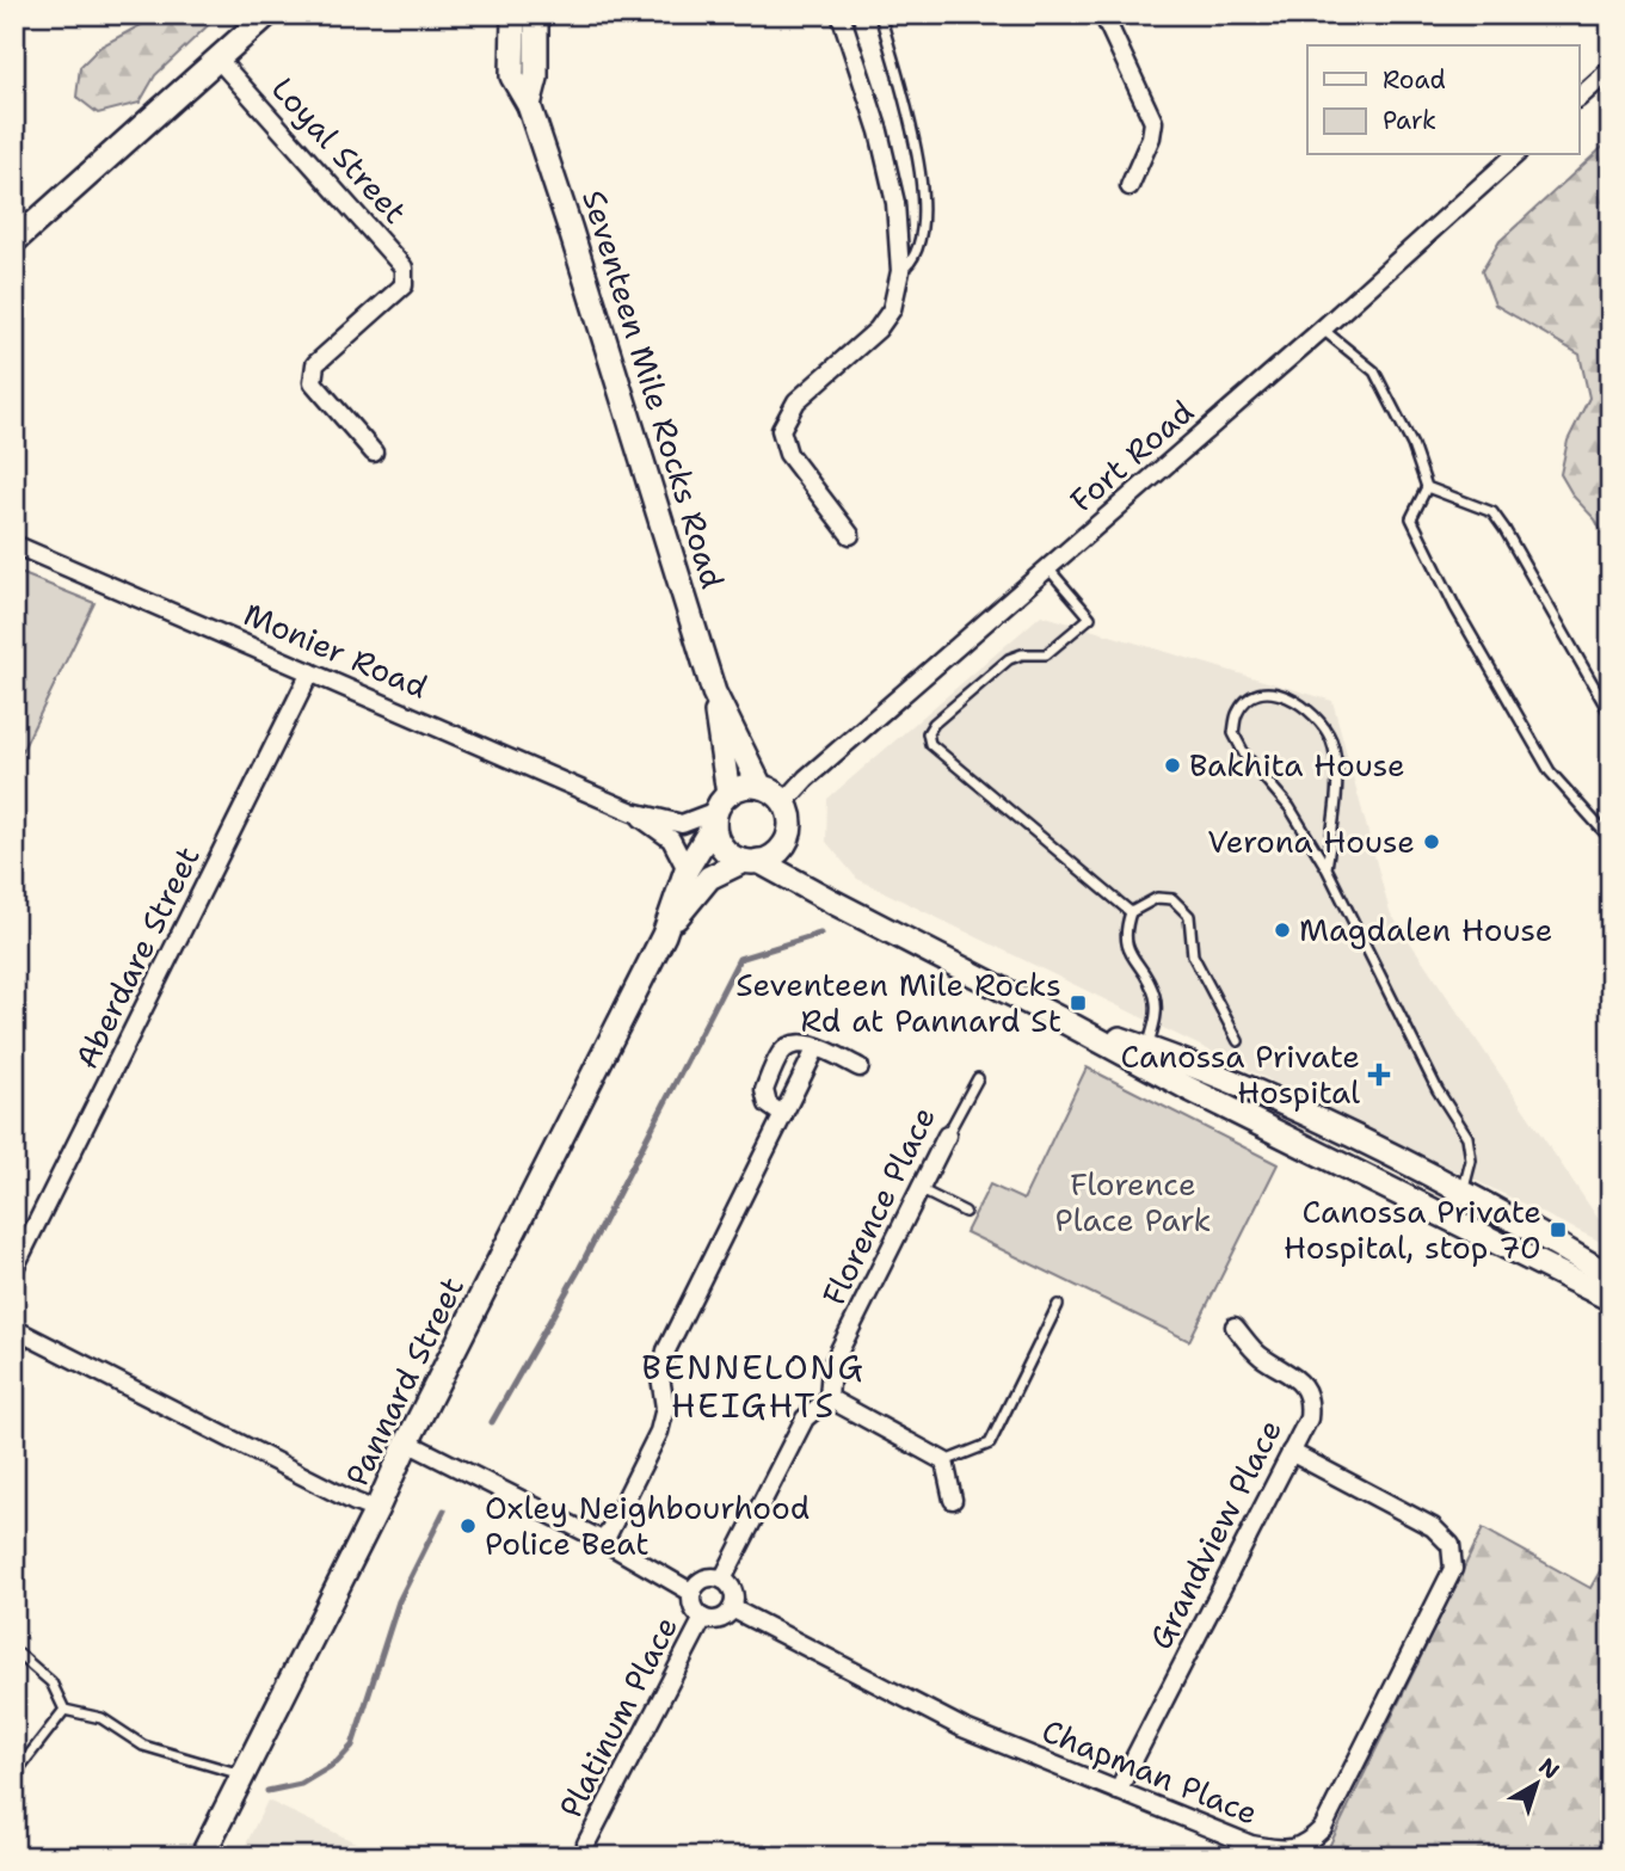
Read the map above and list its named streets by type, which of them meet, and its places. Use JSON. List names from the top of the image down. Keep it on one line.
{"streets":{"main road":["Seventeen Mile Rocks Road","Pannard Street"],"street":["Loyal Street","Fort Road","Monier Road","Aberdare Street","Florence Place","Grandview Place","Platinum Place","Chapman Place"]},"crossings":[["Seventeen Mile Rocks Road","Fort Road"],["Seventeen Mile Rocks Road","Monier Road"],["Seventeen Mile Rocks Road","Pannard Street"],["Fort Road","Monier Road"],["Fort Road","Pannard Street"],["Monier Road","Aberdare Street"],["Monier Road","Pannard Street"],["Grandview Place","Chapman Place"],["Platinum Place","Chapman Place"]],"districts":["BENNELONG HEIGHTS"],"parks":["Florence Place Park"],"places":{"other":["Bakhita House","Verona House","Magdalen House","Oxley Neighbourhood Police Beat"],"transit":["Seventeen Mile Rocks Rd at Pannard St","Canossa Private Hospital, stop 70"],"health":["Canossa Private Hospital"]},"legend":["Road","Park"],"north":"top right"}
